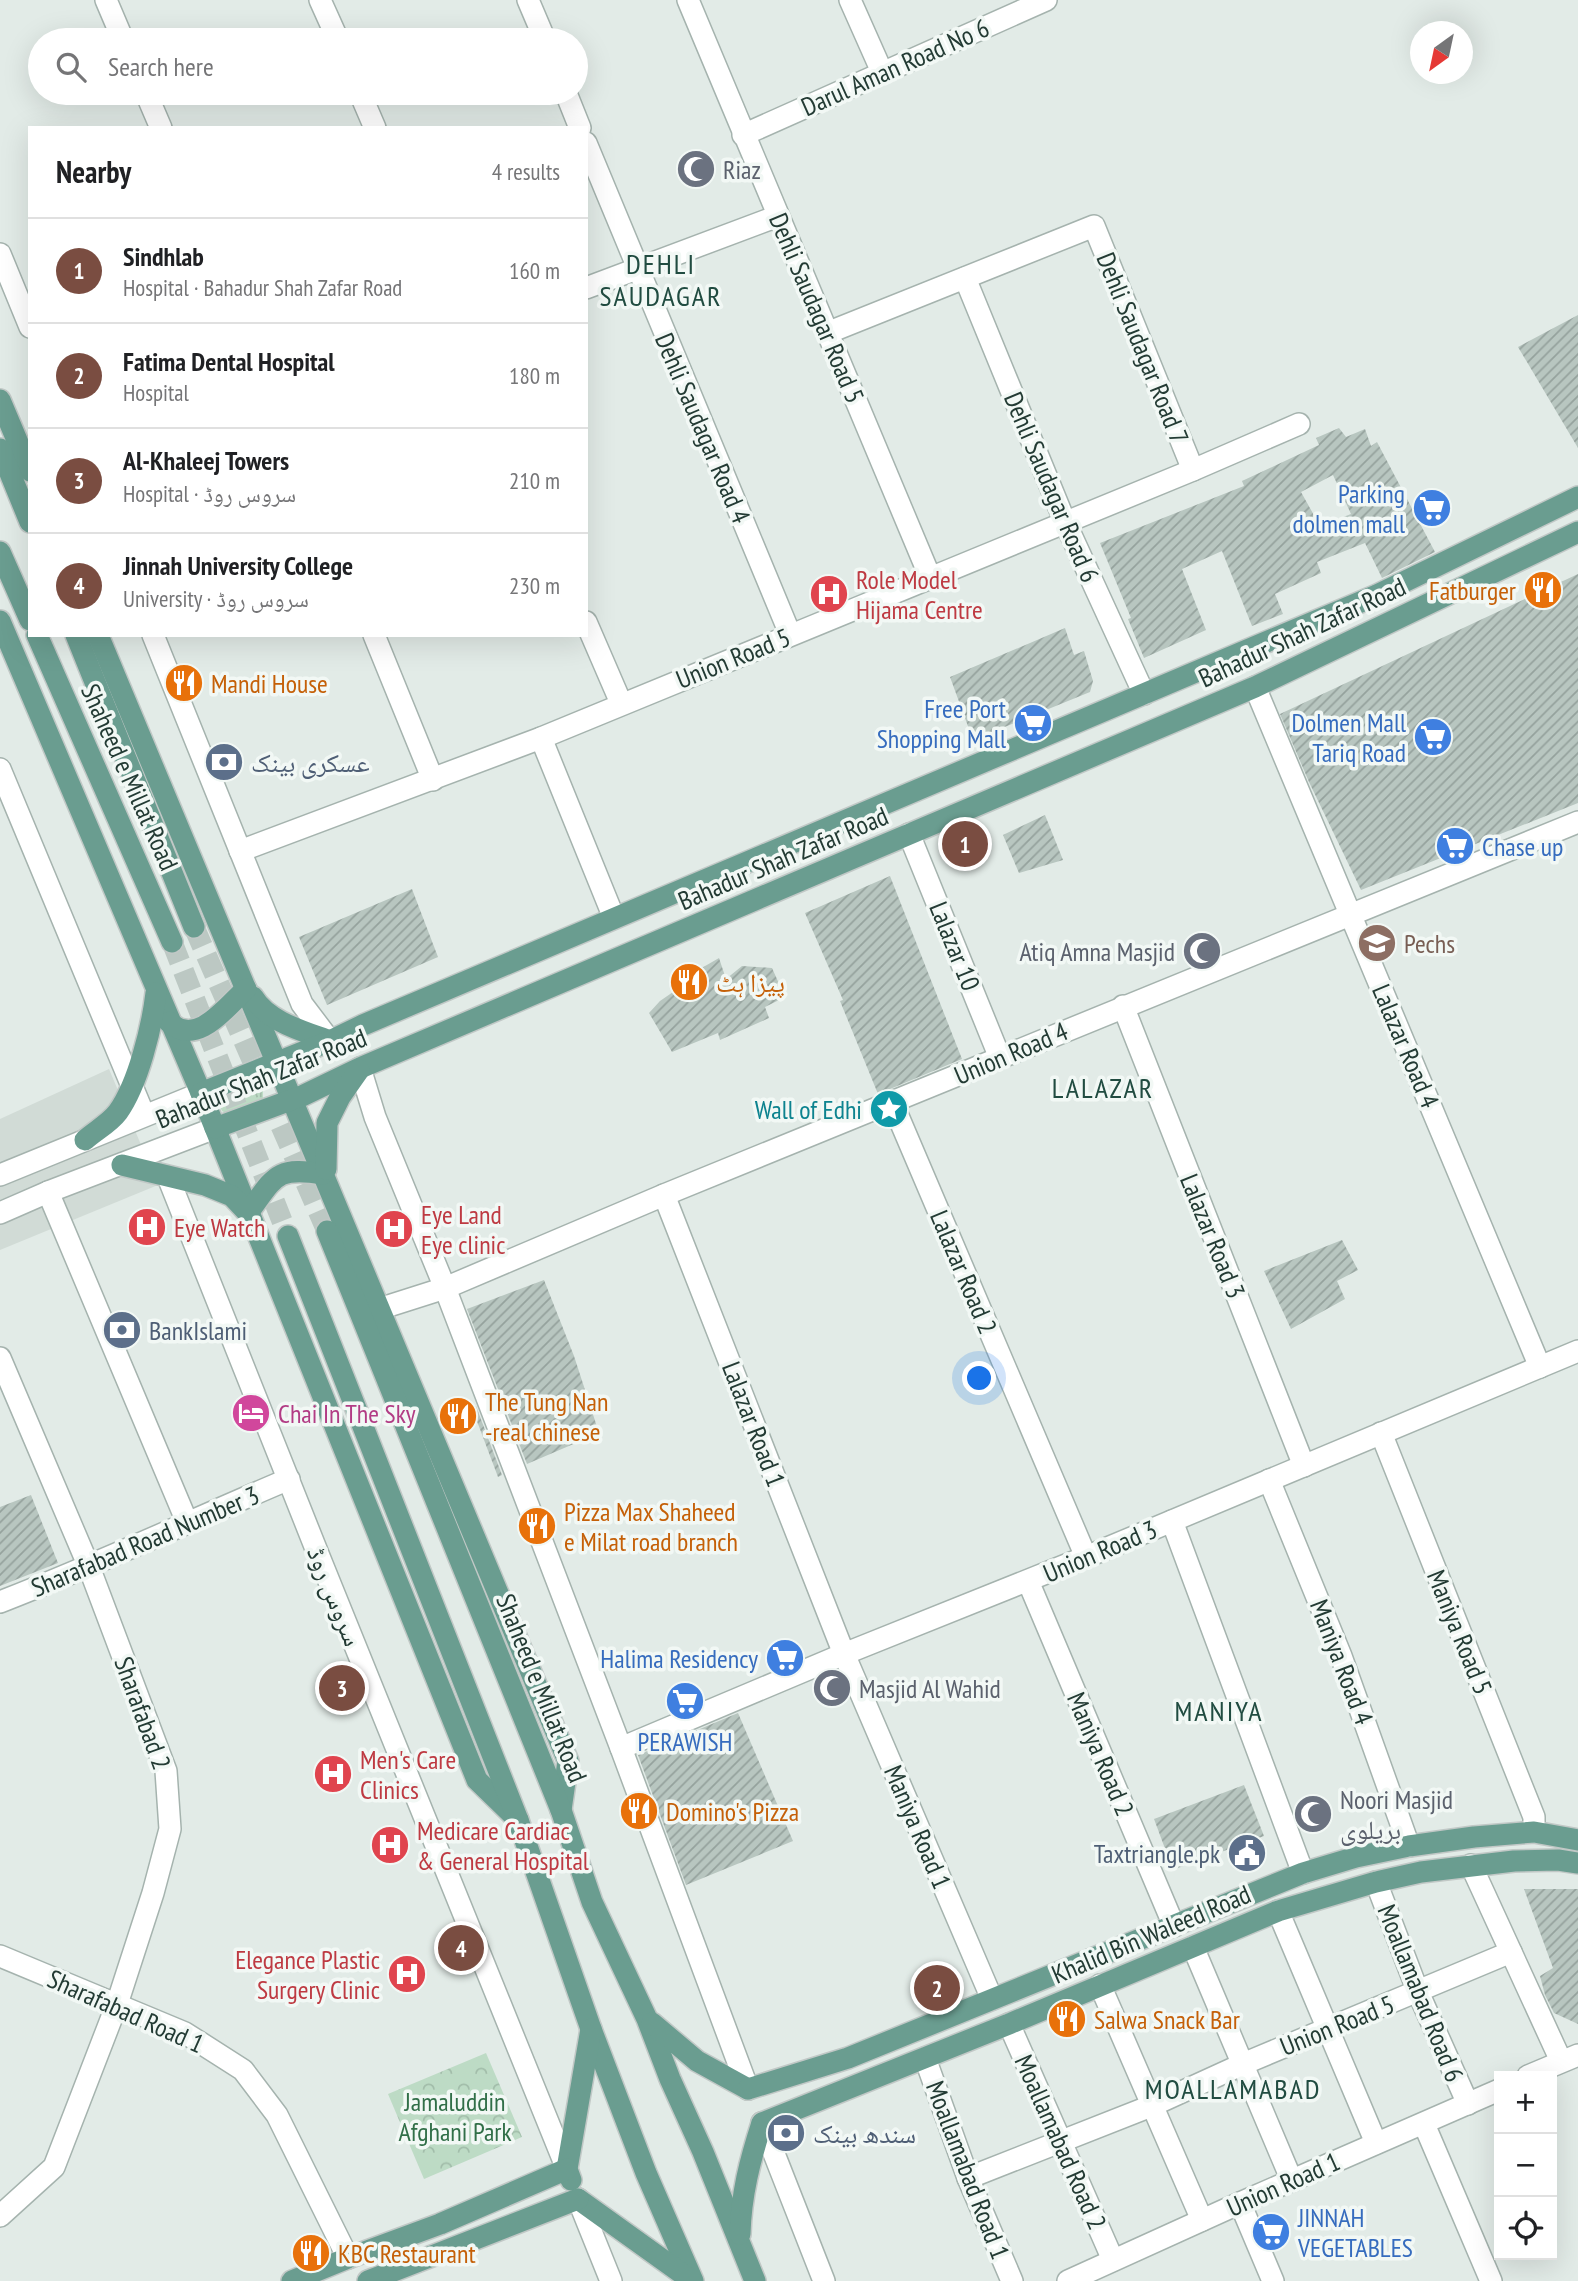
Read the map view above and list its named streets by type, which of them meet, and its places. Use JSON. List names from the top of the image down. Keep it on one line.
{"streets":{"main road":["Bahadur Shah Zafar Road","Shaheed e Millat Road","Khalid Bin Waleed Road"],"street":["Darul Aman Road No 6","Dehli Saudagar Road 5","Dehli Saudagar Road 7","Dehli Saudagar Road 4","Dehli Saudagar Road 6","Union Road 5","Lalazar 10","Lalazar Road 4","Union Road 4","Lalazar Road 3","Lalazar Road 2","Lalazar Road 1","Sharafabad Road Number 3","Union Road 3","سروس روڈ","Maniya Road 5","Maniya Road 4","Sharafabad 2","Maniya Road 2","Maniya Road 1","Moallamabad Road 6","Sharafabad Road 1","Moallamabad Road 2","Moallamabad Road 1","Union Road 1"]},"crossings":[["Darul Aman Road No 6","Dehli Saudagar Road 5"],["Dehli Saudagar Road 5","Union Road 5"],["Dehli Saudagar Road 7","Dehli Saudagar Road 6"],["Dehli Saudagar Road 7","Union Road 5"],["Dehli Saudagar Road 4","Union Road 5"],["Dehli Saudagar Road 6","Bahadur Shah Zafar Road"],["Dehli Saudagar Road 6","Union Road 5"],["Bahadur Shah Zafar Road","Lalazar 10"],["Bahadur Shah Zafar Road","Lalazar Road 4"],["Union Road 5","Moallamabad Road 6"],["Union Road 5","Moallamabad Road 2"],["Union Road 5","Moallamabad Road 1"],["Lalazar 10","Union Road 4"],["Lalazar Road 4","Union Road 4"],["Lalazar Road 4","Union Road 3"],["Union Road 4","Lalazar Road 3"],["Union Road 4","Lalazar Road 2"],["Union Road 4","Lalazar Road 1"],["Lalazar Road 3","Union Road 3"],["Lalazar Road 2","Union Road 3"],["Lalazar Road 1","Union Road 3"],["Lalazar Road 1","Maniya Road 1"],["Sharafabad Road Number 3","سروس روڈ"],["Sharafabad Road Number 3","Sharafabad 2"],["Union Road 3","Maniya Road 5"],["Union Road 3","Maniya Road 4"],["Union Road 3","Maniya Road 2"],["Union Road 3","Maniya Road 1"],["Maniya Road 5","Khalid Bin Waleed Road"],["Maniya Road 4","Khalid Bin Waleed Road"],["Sharafabad 2","Sharafabad Road 1"],["Maniya Road 2","Khalid Bin Waleed Road"],["Maniya Road 1","Khalid Bin Waleed Road"],["Khalid Bin Waleed Road","Moallamabad Road 6"],["Khalid Bin Waleed Road","Moallamabad Road 2"],["Khalid Bin Waleed Road","Moallamabad Road 1"],["Moallamabad Road 6","Union Road 1"],["Moallamabad Road 2","Union Road 1"]],"districts":["DEHLI SAUDAGAR","LALAZAR","MANIYA","MOALLAMABAD"],"parks":["Jamaluddin Afghani Park"],"places":{"mosque":["Riaz","Atiq Amna Masjid","Masjid Al Wahid","Noori Masjid بریلوی"],"supermarket":["Parking dolmen mall","Free Port Shopping Mall","Dolmen Mall Tariq Road","Chase up","Halima Residency","PERAWISH","JINNAH VEGETABLES"],"restaurant":["Fatburger","Mandi House","پیزا ہٹ","The Tung Nan -real chinese","Pizza Max Shaheed e Milat road branch","Domino's Pizza","Salwa Snack Bar","KBC Restaurant"],"hospital":["Role Model Hijama Centre","Eye Watch","Eye Land Eye clinic","Men's Care Clinics","Medicare Cardiac & General Hospital","Elegance Plastic Surgery Clinic"],"bank":["عسکری بینک","BankIslami","سندھ بینک"],"school or university":["Pechs"],"place":["Wall of Edhi"],"hotel":["Chai In The Sky"],"public building":["Taxtriangle.pk"]},"north":"bottom left","page":{"search":"Search here","heading":["Nearby","4 results"],"list":[{"mark":"1","name":"Sindhlab","note":"Hospital · Bahadur Shah Zafar Road","value":"160 m"},{"mark":"2","name":"Fatima Dental Hospital","note":"Hospital","value":"180 m"},{"mark":"3","name":"Al-Khaleej Towers","note":"Hospital · سروس روڈ","value":"210 m"},{"mark":"4","name":"Jinnah University College","note":"University · سروس روڈ","value":"230 m"}],"pins":["1","3","4","2"],"map_buttons":["+","−"]}}
